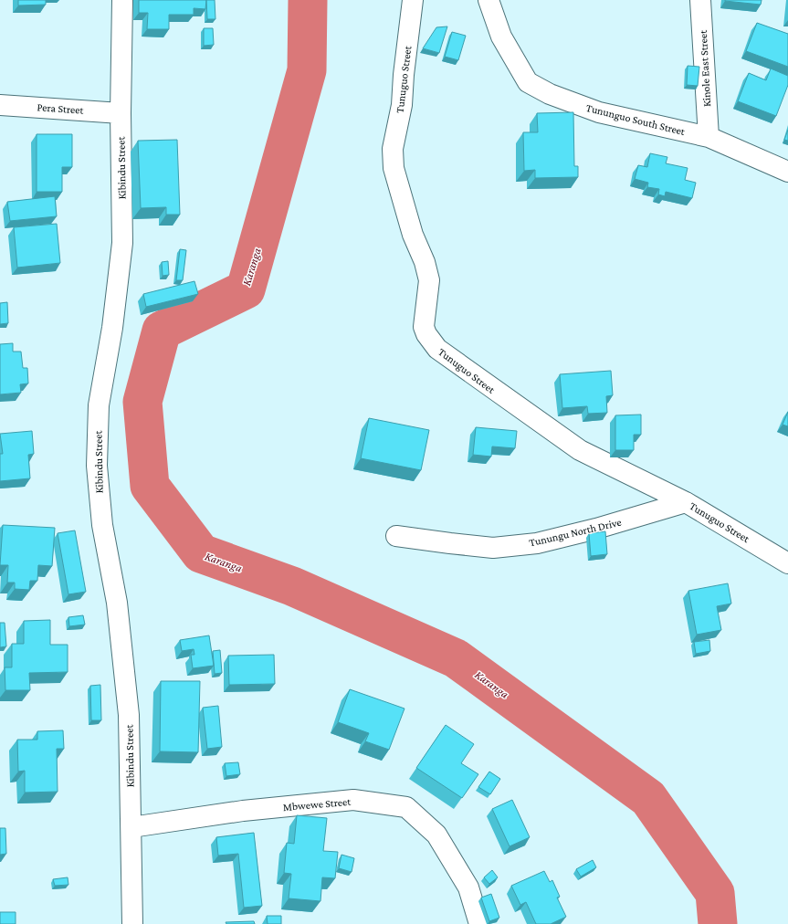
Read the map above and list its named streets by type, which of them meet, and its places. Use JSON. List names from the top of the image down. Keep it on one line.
{"streets":{"street":["Kinole East Street","Tunuguo Street","Pera Street","Tununguo South Street","Kibindu Street","Tunungu North Drive","Mbwewe Street"]},"crossings":[["Kinole East Street","Tununguo South Street"],["Tunuguo Street","Tunungu North Drive"],["Pera Street","Kibindu Street"],["Kibindu Street","Mbwewe Street"]],"water":["Karanga"]}
